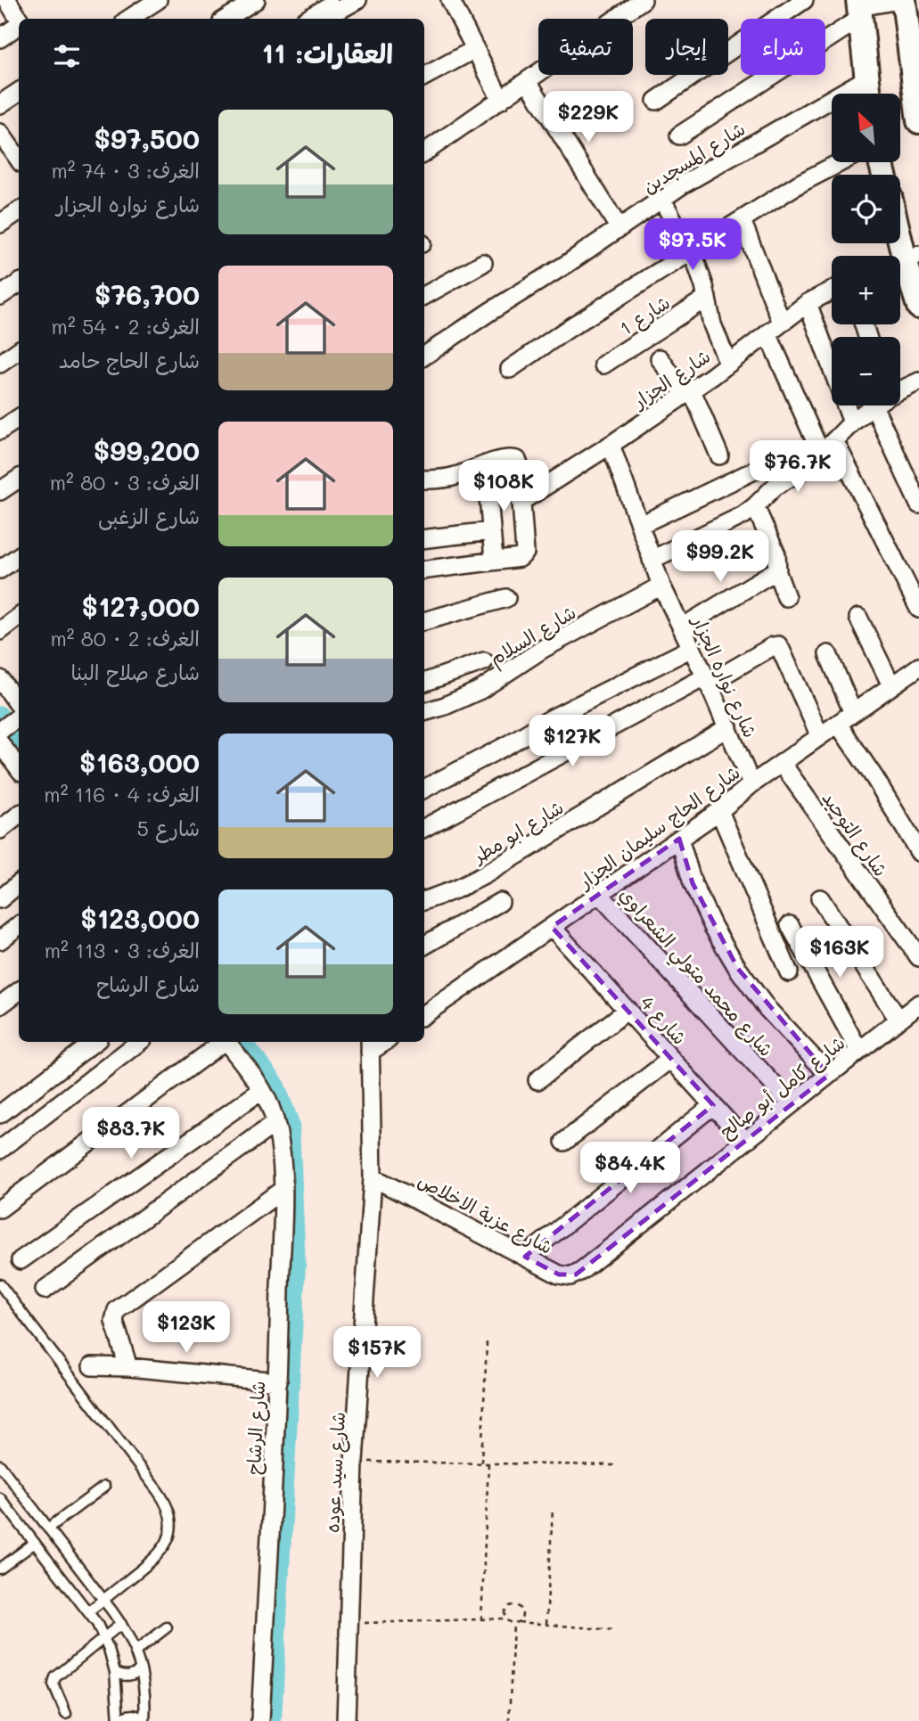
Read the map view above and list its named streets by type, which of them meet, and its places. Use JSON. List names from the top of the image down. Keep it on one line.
{"streets":{"street":["شارع المسجدين","شارع 1","شارع الجزار","شارع السلام","شارع نواره الجزار","شارع الحاج سليمان الجزار","شارع ابو مطر","شارع التوحيد","شارع محمد متولي الشعراوي","شارع 4","شارع كامل أبو صالح","شارع عزبة الاخلاص","شارع الرشاح","شارع سيد عوده"]},"crossings":[["شارع الجزار","شارع نواره الجزار"],["شارع السلام","شارع نواره الجزار"],["شارع نواره الجزار","شارع الحاج سليمان الجزار"],["شارع نواره الجزار","شارع ابو مطر"],["شارع الحاج سليمان الجزار","شارع التوحيد"],["شارع الحاج سليمان الجزار","شارع محمد متولي الشعراوي"],["شارع الحاج سليمان الجزار","شارع 4"],["شارع محمد متولي الشعراوي","شارع كامل أبو صالح"],["شارع 4","شارع كامل أبو صالح"],["شارع كامل أبو صالح","شارع عزبة الاخلاص"],["شارع عزبة الاخلاص","شارع سيد عوده"]],"north":"top left","page":{"chip":["شراء","إيجار","تصفية"],"heading":"العقارات: 11","price":["$229K","$97.5K","$76.7K","$108K","$99.2K","$127K","$163K","$83.7K","$84.4K","$123K","$157K"],"map_buttons":["+","−"],"list":[{"name":"$97,500","note":"الغرف: 3 · 74 m² · شارع نواره الجزار"},{"name":"$76,700","note":"الغرف: 2 · 54 m² · شارع الحاج حامد"},{"name":"$99,200","note":"الغرف: 3 · 80 m² · شارع الزغبى"},{"name":"$127,000","note":"الغرف: 2 · 80 m² · شارع صلاح البنا"},{"name":"$163,000","note":"الغرف: 4 · 116 m² · شارع 5"},{"name":"$123,000","note":"الغرف: 3 · 113 m² · شارع الرشاح"}]}}
